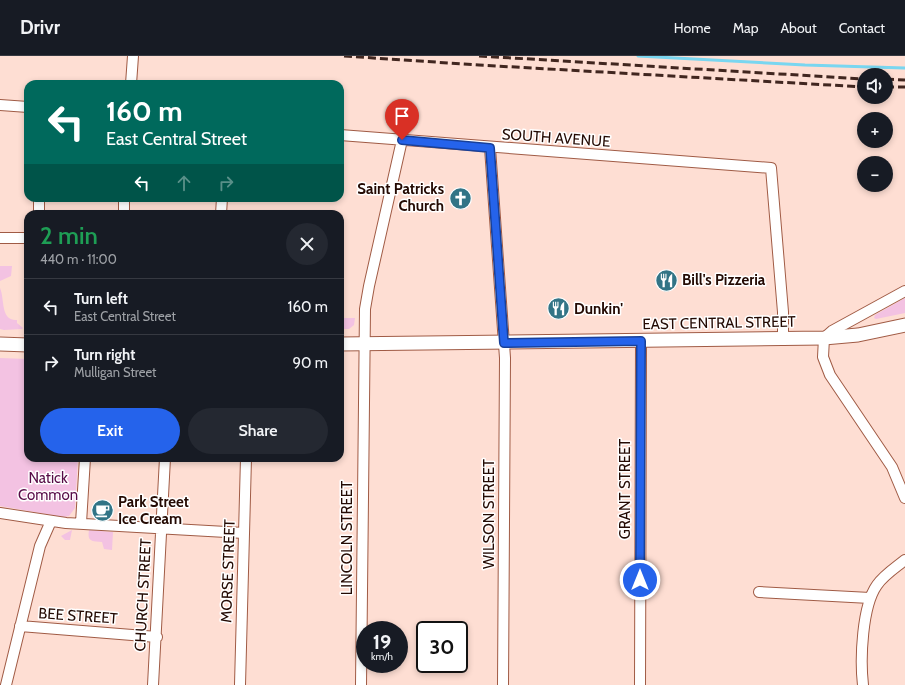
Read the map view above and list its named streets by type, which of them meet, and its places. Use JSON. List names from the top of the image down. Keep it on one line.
{"streets":{"main road":["EAST CENTRAL STREET"],"street":["SOUTH AVENUE","GRANT STREET","WILSON STREET","LINCOLN STREET","MORSE STREET","CHURCH STREET","BEE STREET"]},"crossings":[["SOUTH AVENUE","EAST CENTRAL STREET"],["SOUTH AVENUE","WILSON STREET"],["SOUTH AVENUE","LINCOLN STREET"],["EAST CENTRAL STREET","GRANT STREET"],["EAST CENTRAL STREET","WILSON STREET"],["EAST CENTRAL STREET","LINCOLN STREET"],["CHURCH STREET","BEE STREET"]],"parks":["Natick Common"],"places":{"church":["Saint Patricks Church"],"restaurant":["Bill's Pizzeria","Dunkin'"],"cafe":["Park Street Ice Cream"]},"page":{"header":"Drivr","nav":["Home","Map","About","Contact"],"map_buttons":["+","−"],"turn":["160 m","East Central Street"],"heading":["2 min","440 m · 11:00"],"list":[{"name":"Turn left","note":"East Central Street","value":"160 m"},{"name":"Turn right","note":"Mulligan Street","value":"90 m"}],"buttons":["Exit","Share"],"speed":"19 km/h","limit":"30"}}
